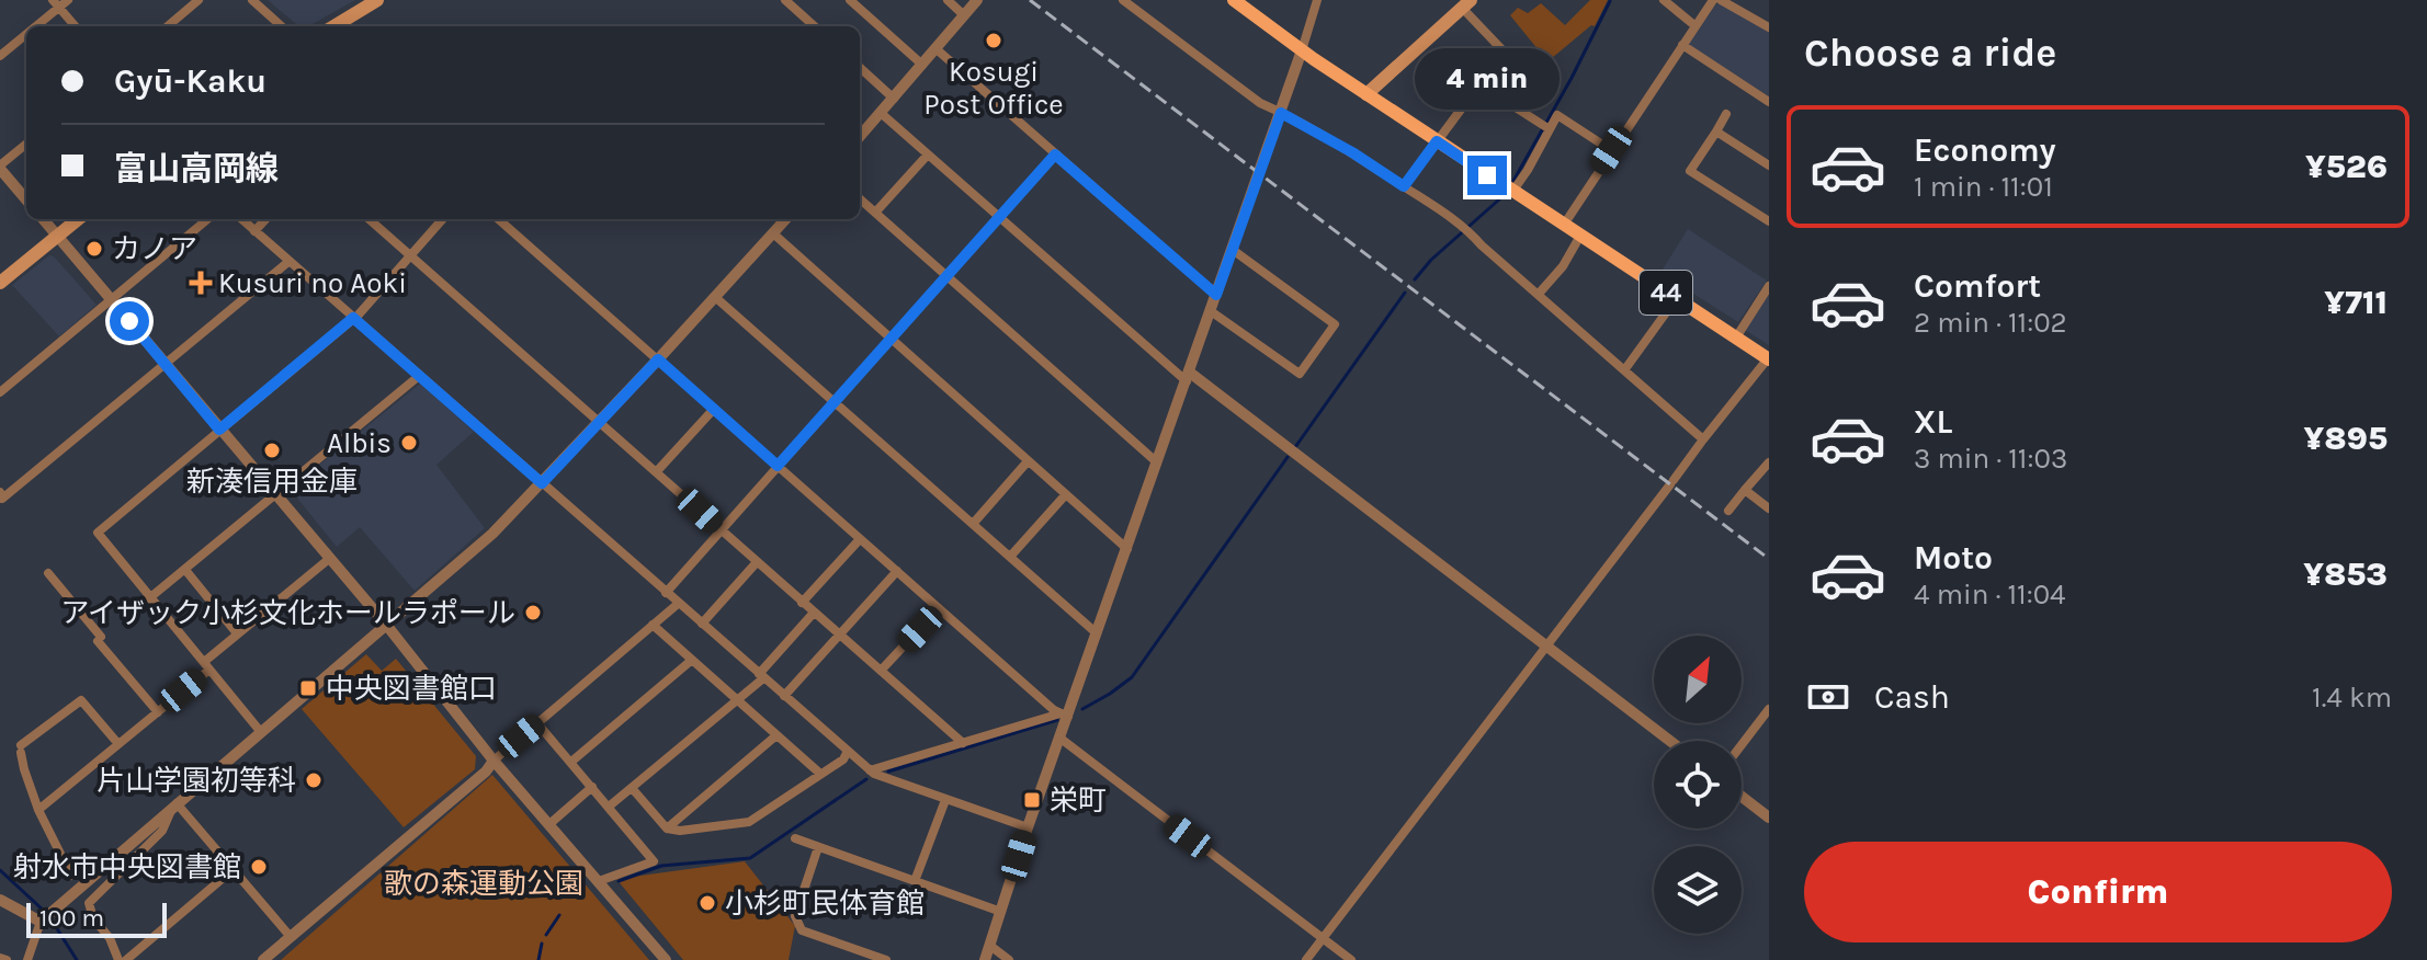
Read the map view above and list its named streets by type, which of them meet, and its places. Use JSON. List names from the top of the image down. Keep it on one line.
{"streets":{"main road":["44"]},"parks":["歌の森運動公園"],"places":{"other":["Kosugi Post Office","カノア","Albis","新湊信用金庫","アイザック小杉文化ホールラポール","片山学園初等科","射水市中央図書館","小杉町民体育館"],"health":["Kusuri no Aoki"],"transit":["中央図書館口","栄町"]},"scale_bar":"100 m","north":"top right","page":{"heading":"Choose a ride","banner":["Gyū-Kaku","富山高岡線"],"bubble":"4 min","list":[{"name":"Economy","note":"1 min · 11:01","value":"¥526"},{"name":"Comfort","note":"2 min · 11:02","value":"¥711"},{"name":"XL","note":"3 min · 11:03","value":"¥895"},{"name":"Moto","note":"4 min · 11:04","value":"¥853"}],"pay":["Cash","1.4 km"],"buttons":"Confirm","scale":"100 m"}}
